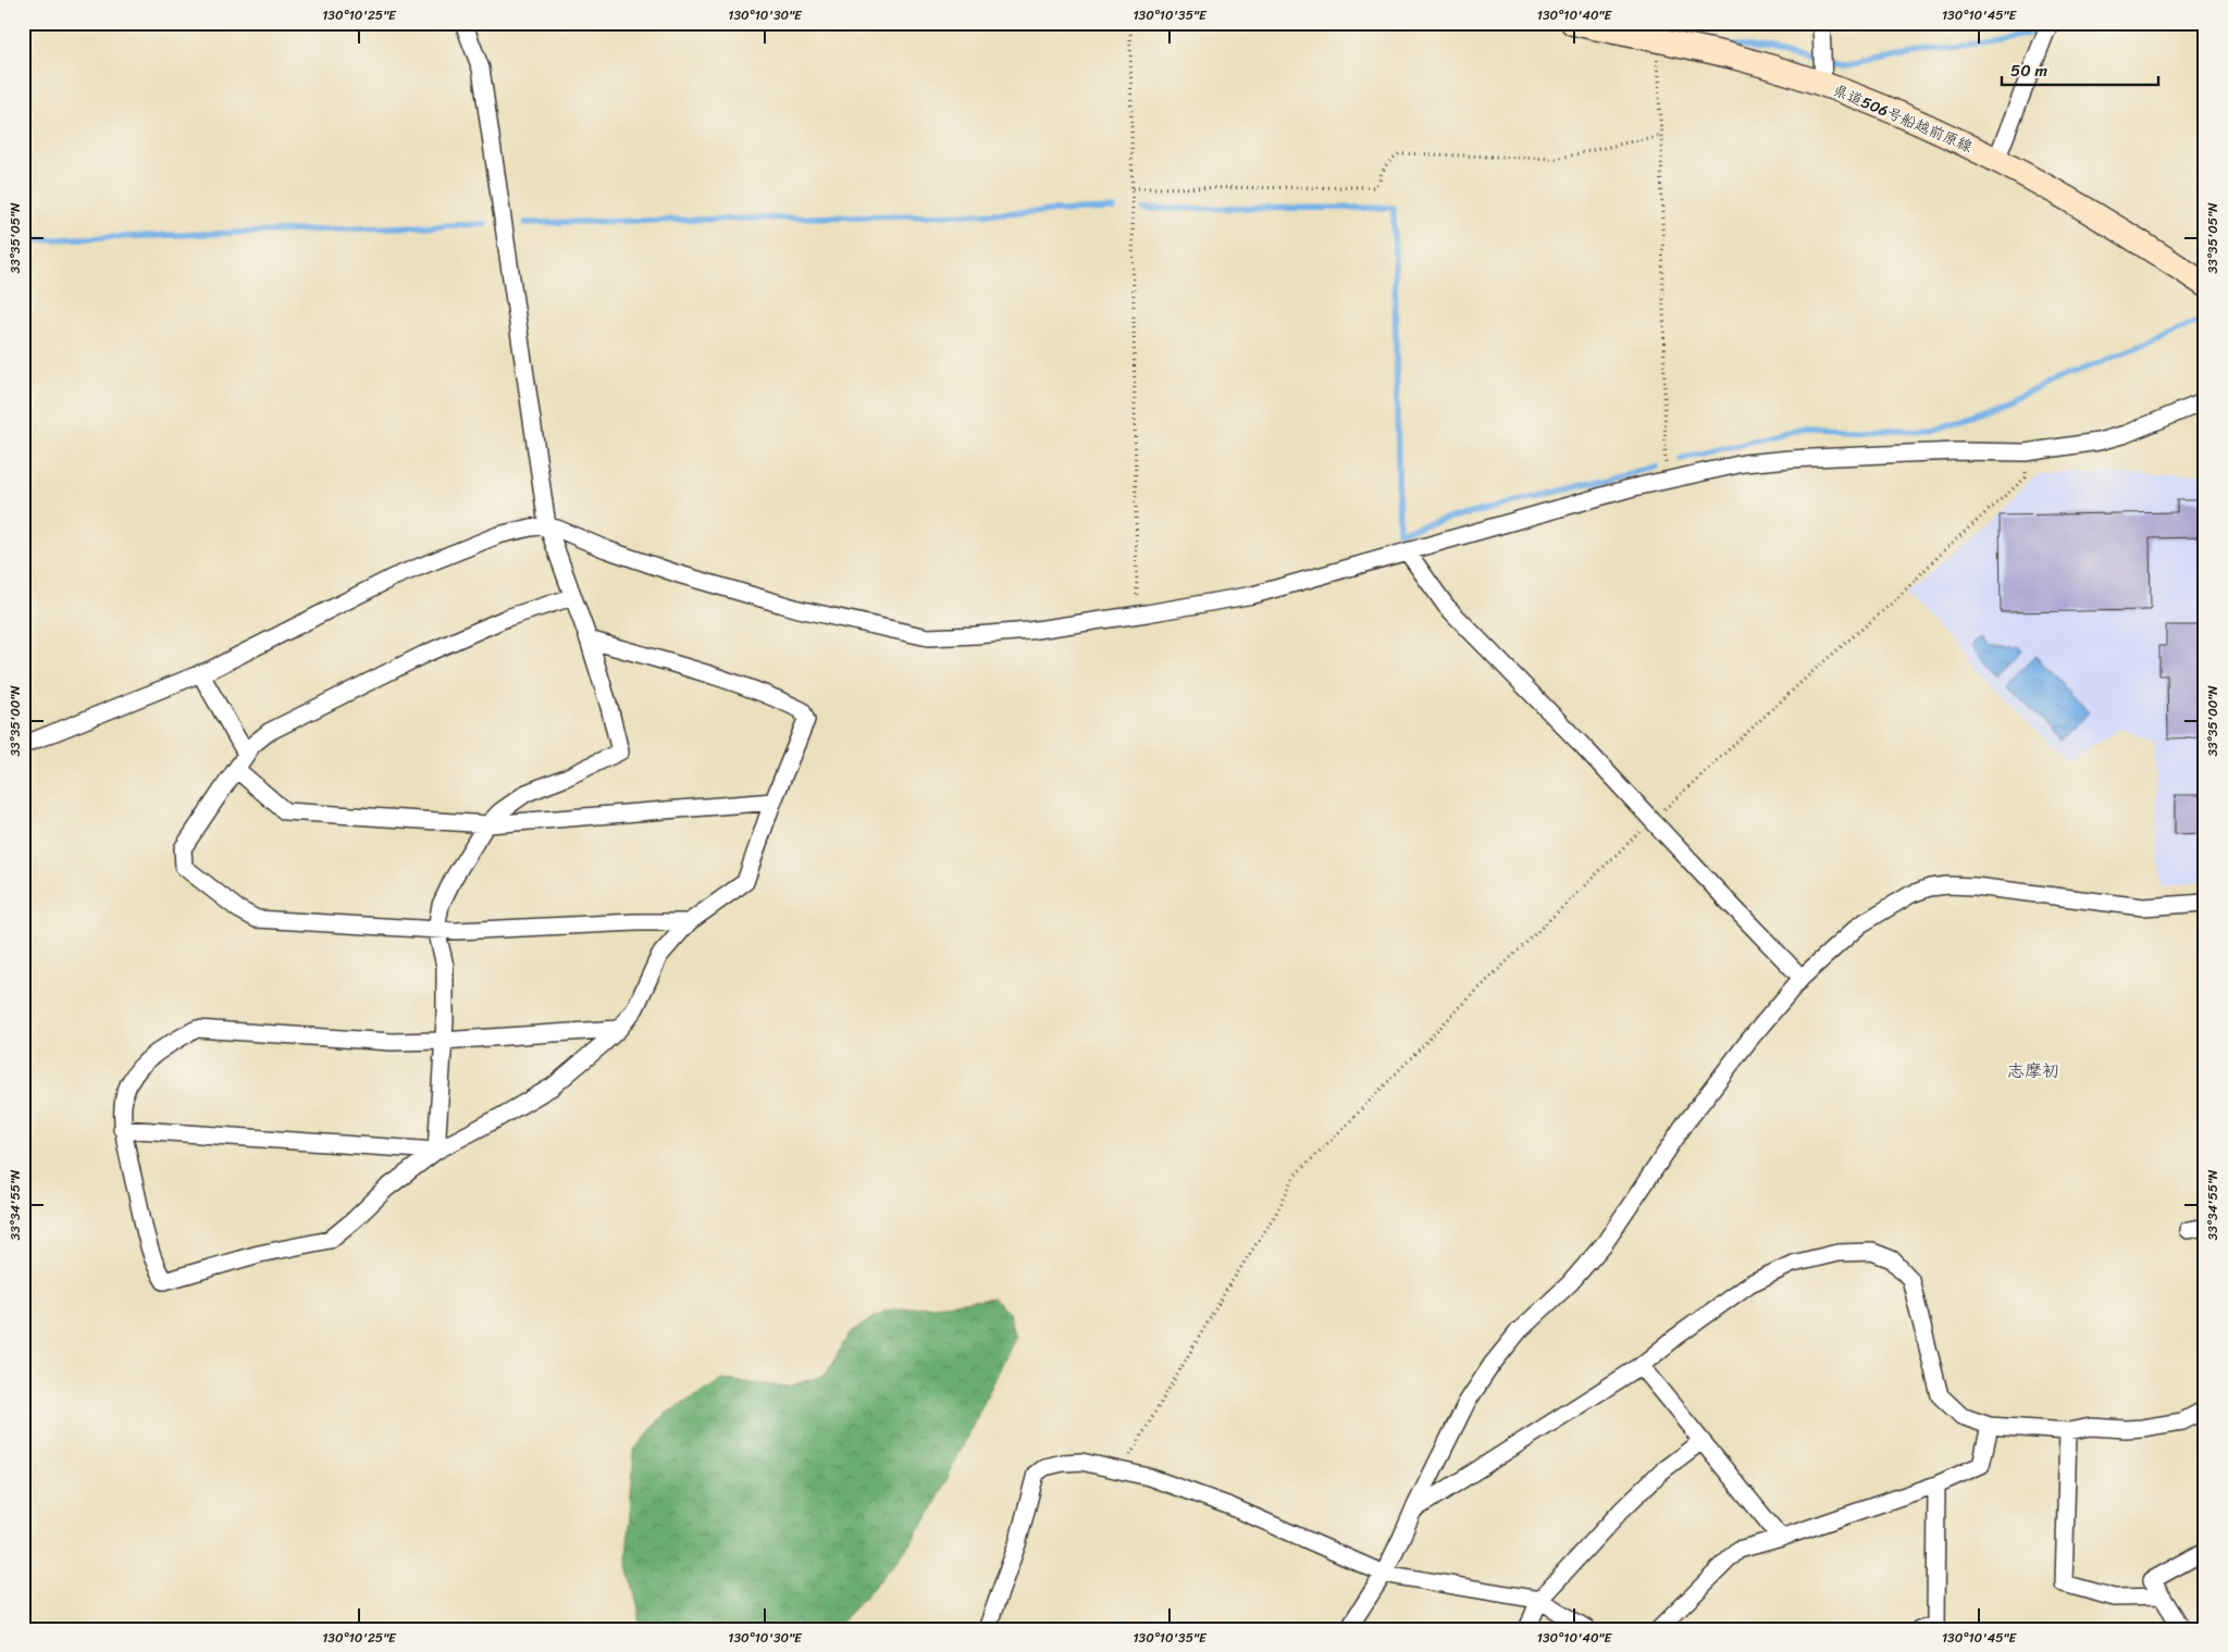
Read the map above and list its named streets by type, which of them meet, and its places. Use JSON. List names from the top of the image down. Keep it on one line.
{"streets":{"main road":["県道506号船越前原線"]},"districts":["志摩初"],"scale_bar":"50 m","coordinates":["130°10'25\"E","130°10'30\"E","130°10'35\"E","130°10'40\"E","130°10'45\"E","33°35'05\"N","33°35'00\"N","33°34'55\"N"]}
